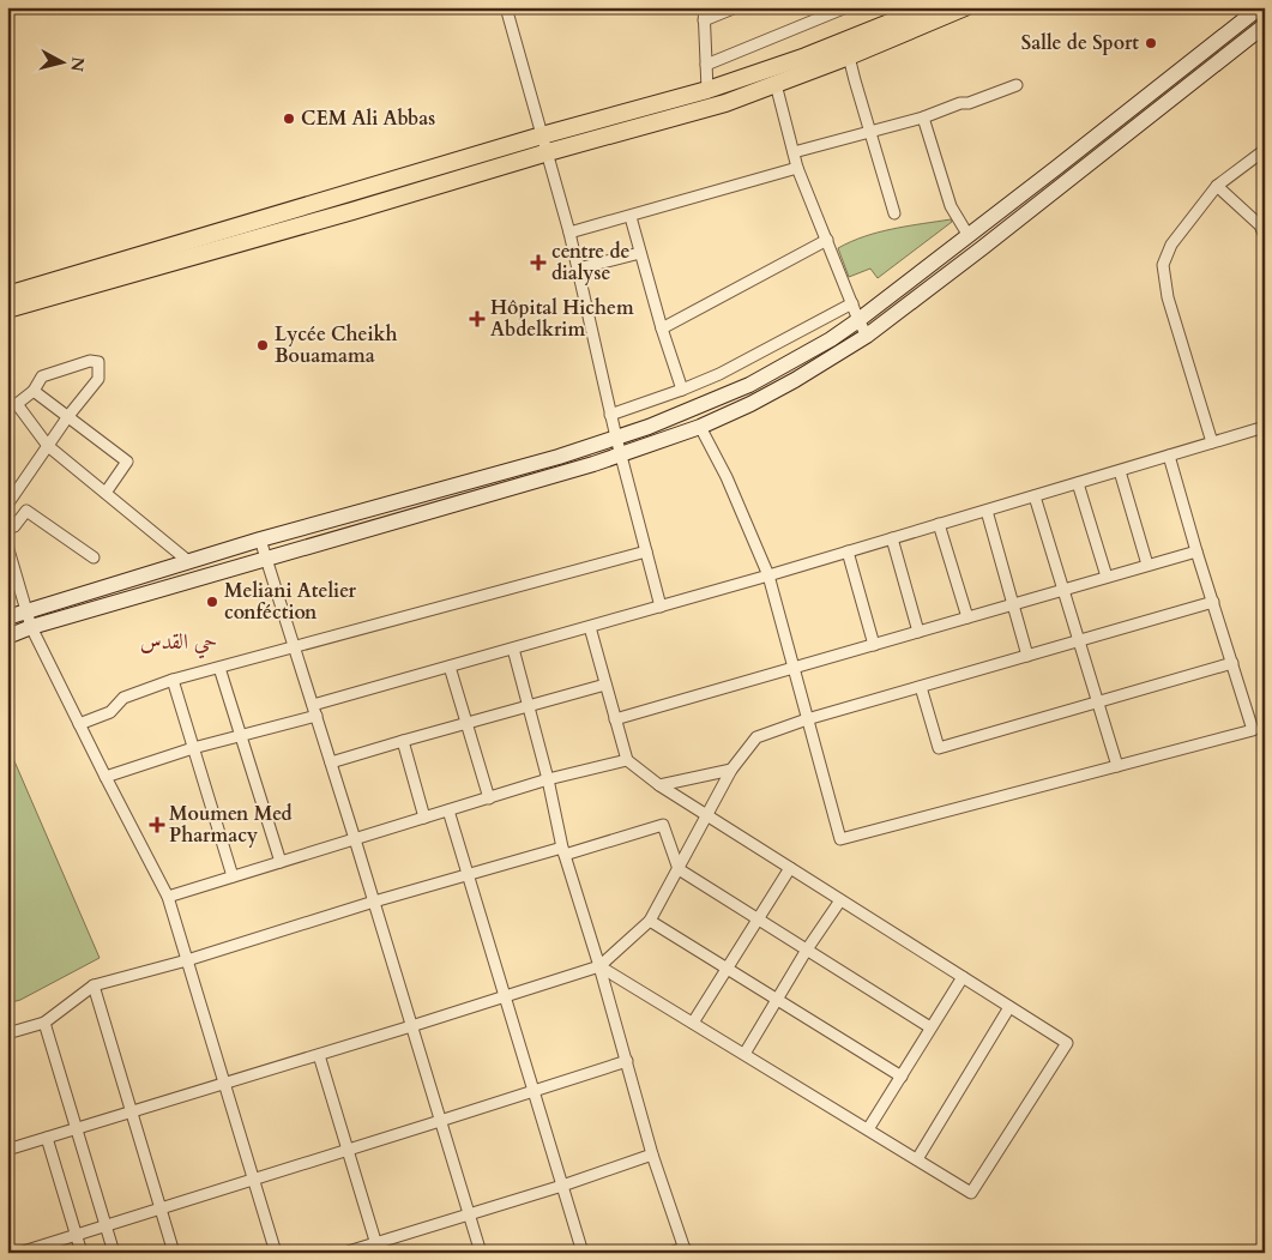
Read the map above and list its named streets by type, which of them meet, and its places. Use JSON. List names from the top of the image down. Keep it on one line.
{"districts":["حي القدس"],"places":{"other":["Salle de Sport","CEM Ali Abbas","Lycée Cheikh Bouamama","Meliani Atelier conféction"],"health":["centre de dialyse","Hôpital Hichem Abdelkrim","Moumen Med Pharmacy"]},"north":"right"}
